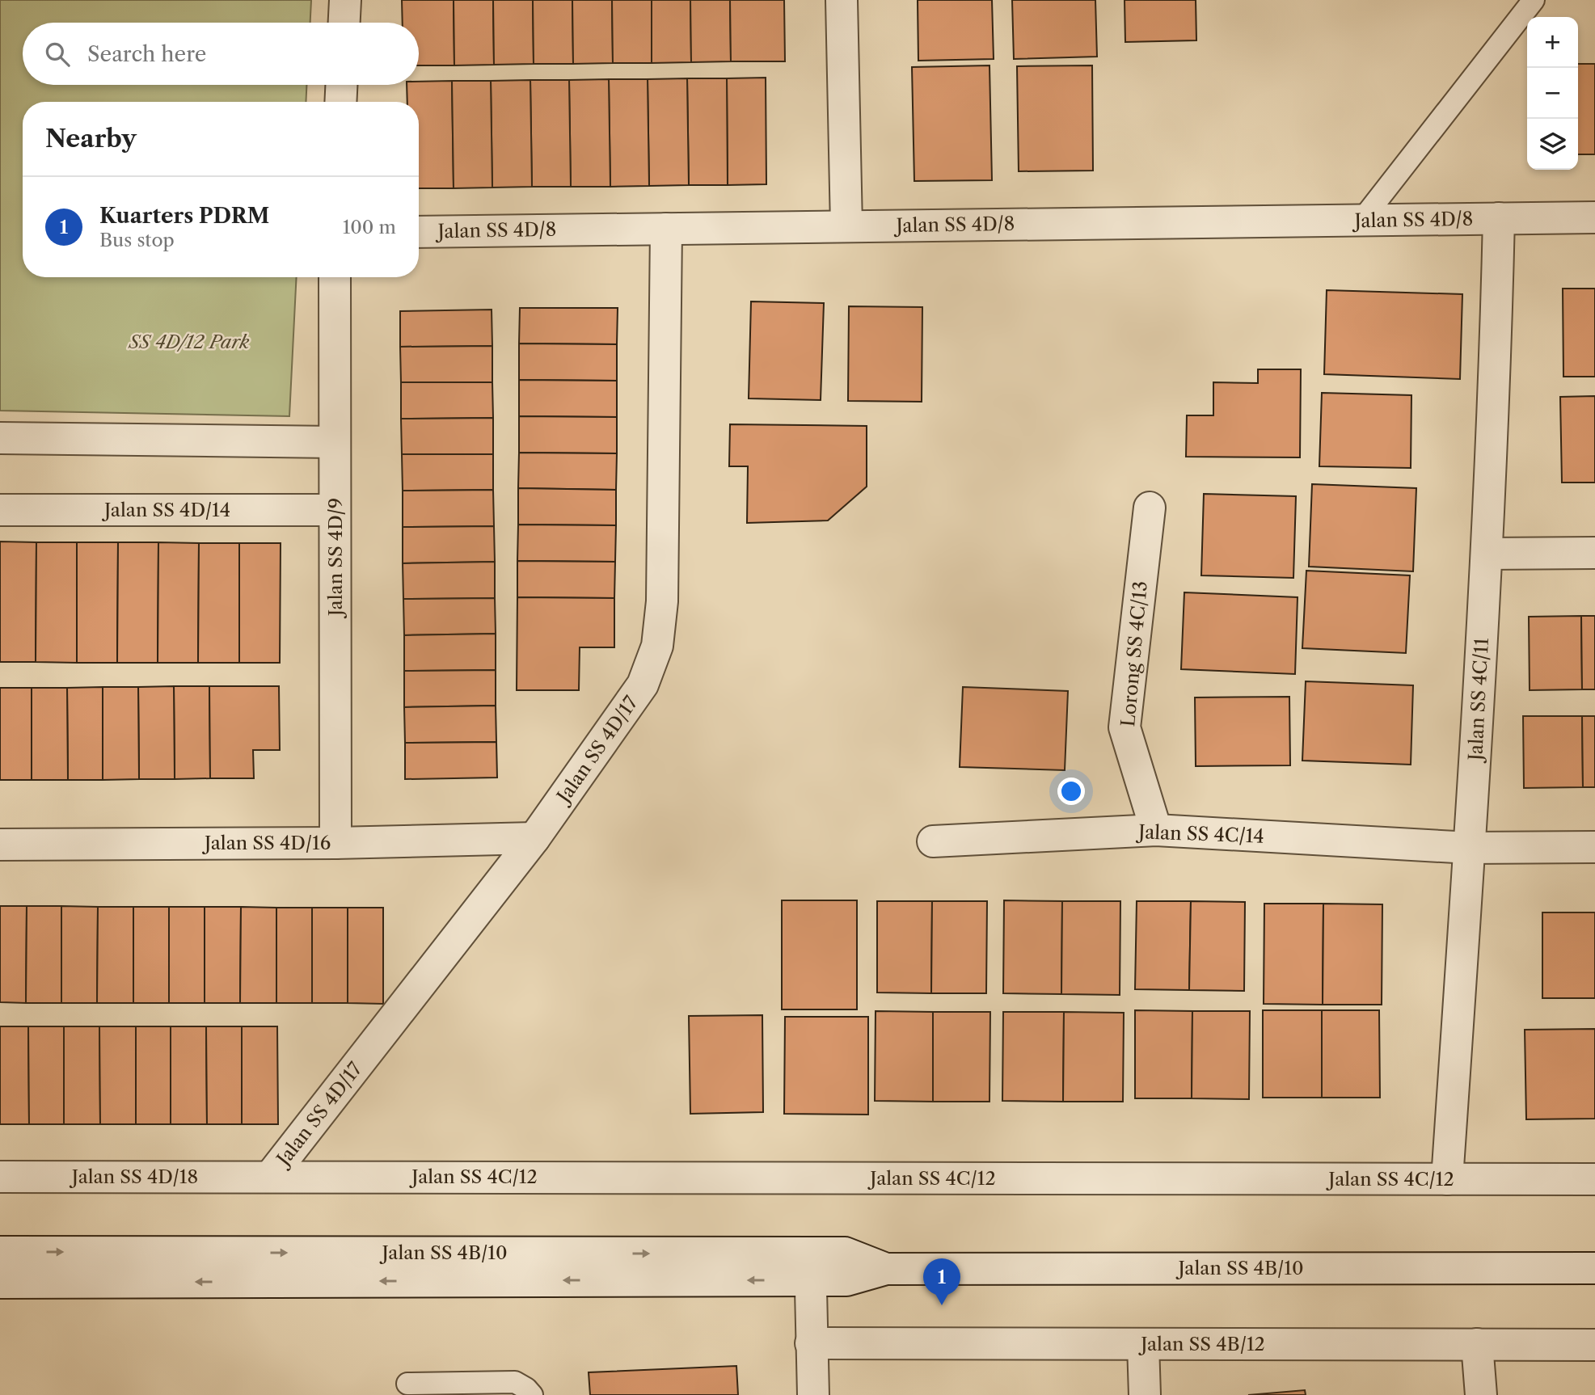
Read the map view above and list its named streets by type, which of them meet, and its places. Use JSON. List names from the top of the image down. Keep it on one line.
{"streets":{"street":["Jalan SS 4D/8","Jalan SS 4D/14","Jalan SS 4D/9","Lorong SS 4C/13","Jalan SS 4C/11","Jalan SS 4D/17","Jalan SS 4C/14","Jalan SS 4D/16","Jalan SS 4D/18","Jalan SS 4C/12","Jalan SS 4B/10","Jalan SS 4B/12"]},"crossings":[["Jalan SS 4D/8","Jalan SS 4C/11"],["Jalan SS 4D/8","Jalan SS 4D/17"],["Jalan SS 4D/14","Jalan SS 4D/9"],["Jalan SS 4D/9","Jalan SS 4D/16"],["Lorong SS 4C/13","Jalan SS 4C/14"],["Jalan SS 4C/11","Jalan SS 4C/14"],["Jalan SS 4C/11","Jalan SS 4C/12"],["Jalan SS 4D/17","Jalan SS 4D/16"],["Jalan SS 4D/17","Jalan SS 4D/18"],["Jalan SS 4D/17","Jalan SS 4C/12"],["Jalan SS 4D/18","Jalan SS 4C/12"]],"parks":["SS 4D/12 Park"],"page":{"map_buttons":["+","−"],"search":"Search here","heading":"Nearby","list":[{"mark":"1","name":"Kuarters PDRM","note":"Bus stop","value":"100 m"}],"pins":"1"}}
